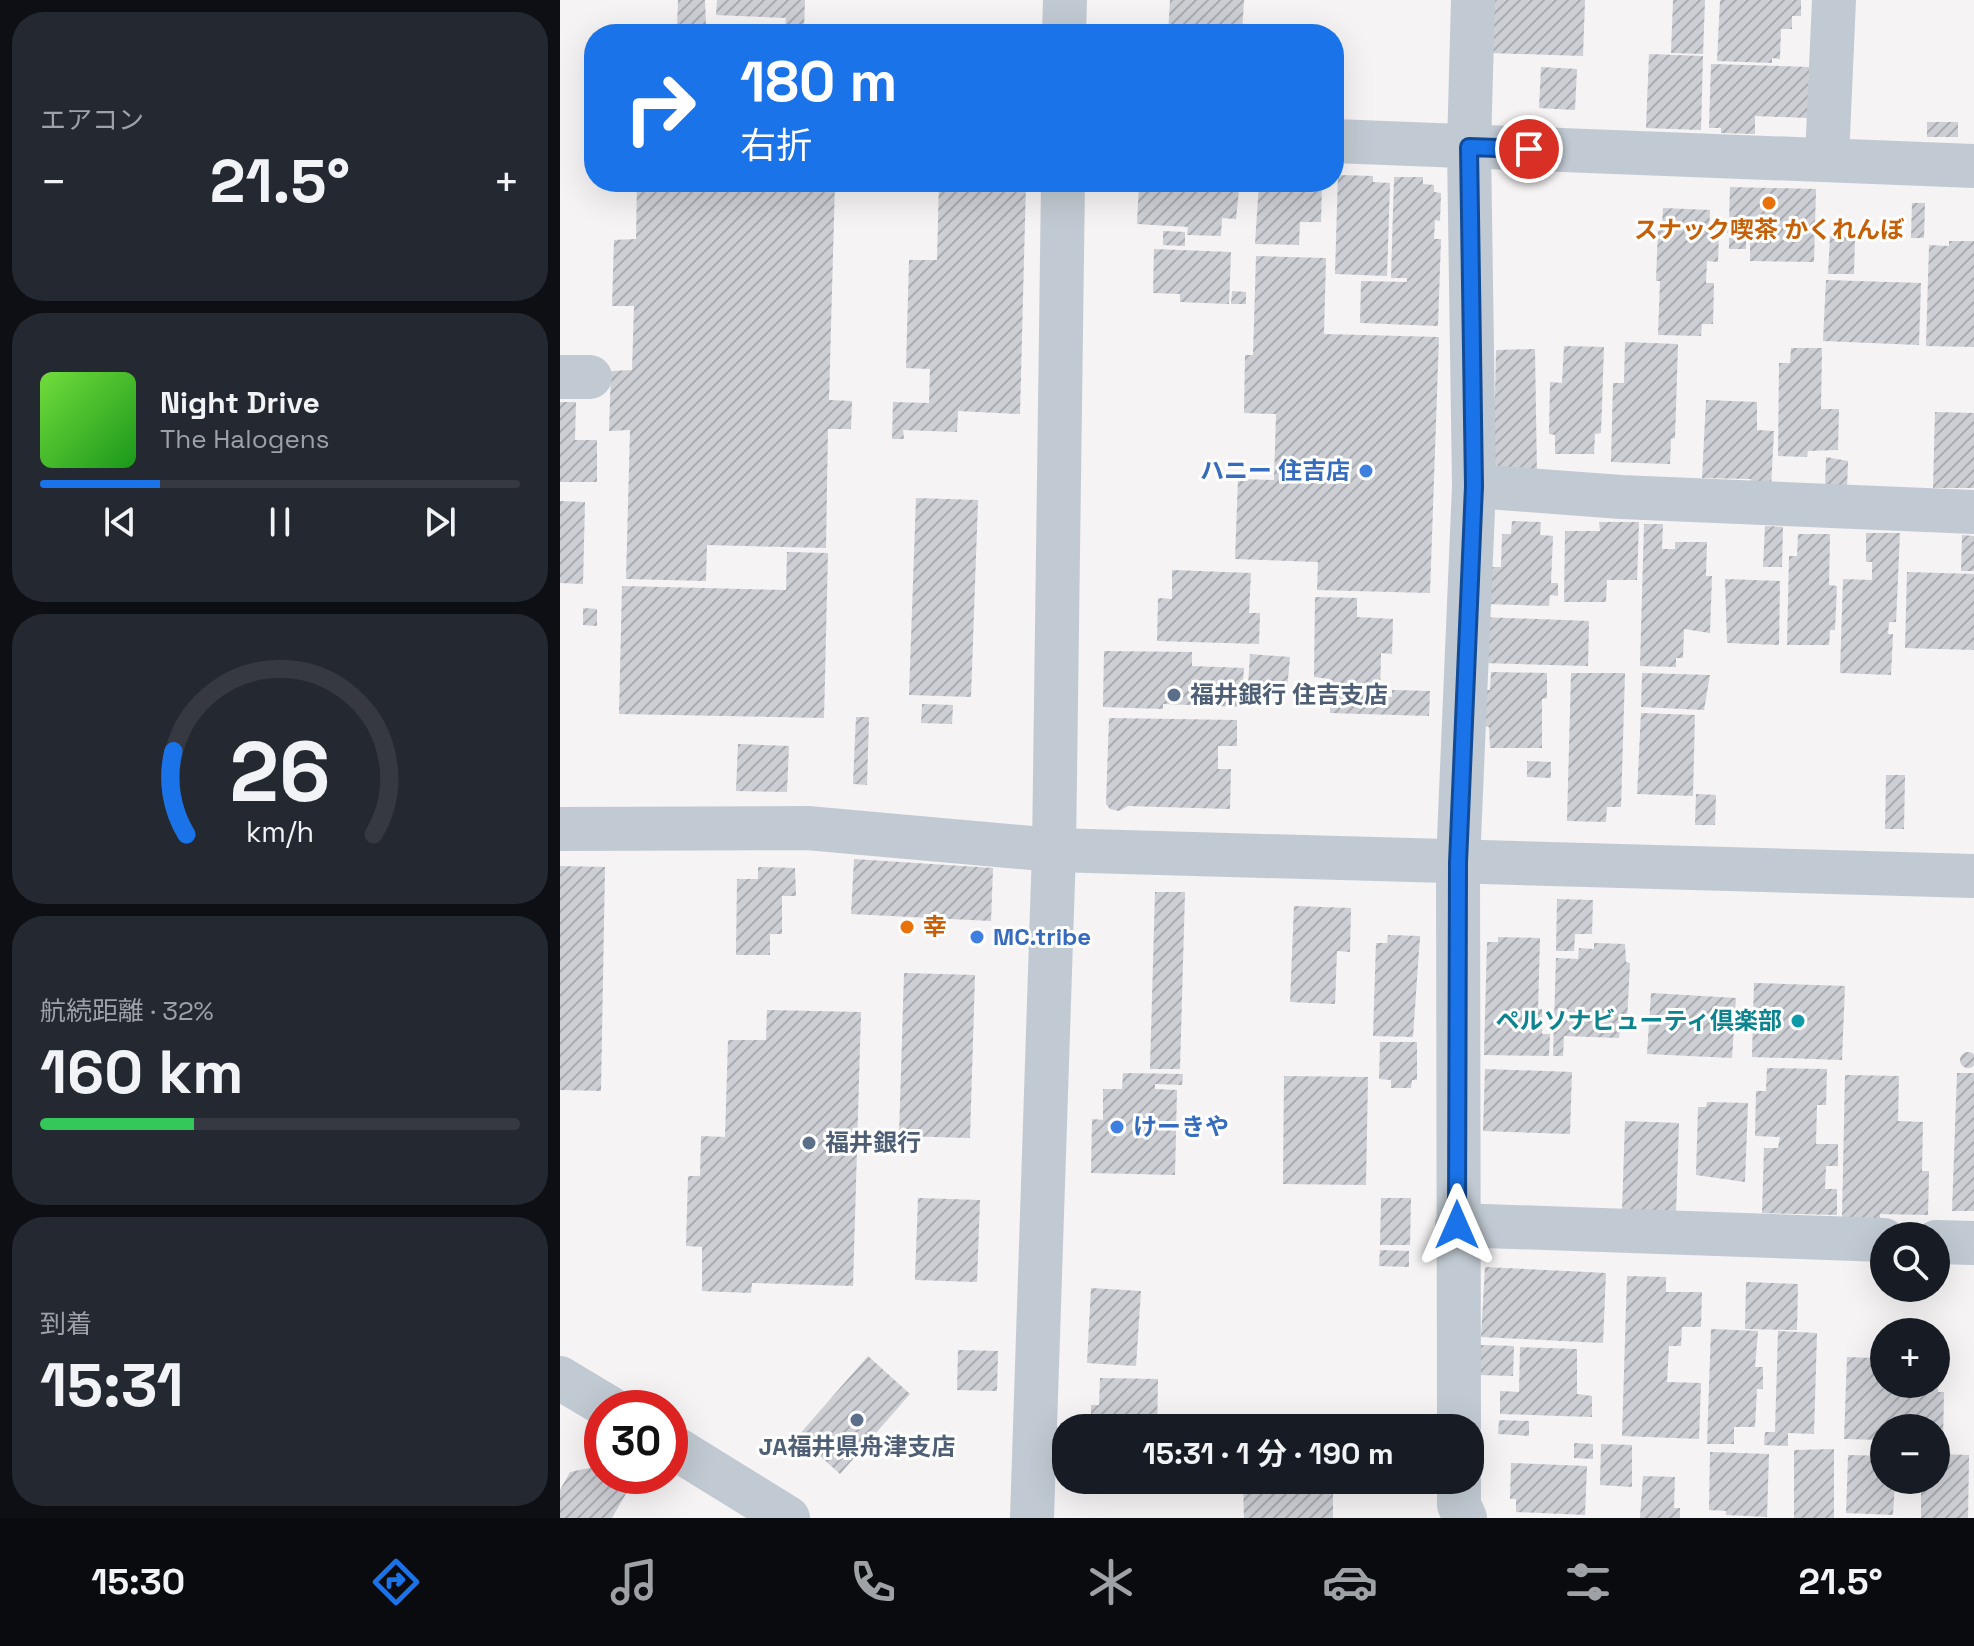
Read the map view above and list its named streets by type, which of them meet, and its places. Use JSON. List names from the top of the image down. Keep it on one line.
{"places":["スナック喫茶 かくれんぼ","ハニー 住吉店","福井銀行 住吉支店","幸","MC.tribe","ペルソナビューティ倶楽部","けーきや","福井銀行","JA福井県舟津支店"],"page":{"tile":["エアコン",["航続距離 · 32%","160 km"],["到着","15:31"]],"turn":["180 m","右折"],"heat":["−","21.5°","+"],"song":["Night Drive","The Halogens"],"map_buttons":["+","−"],"limit":"30","trip":"15:31 · 1 分 · 190 m","tabs":["15:30","21.5°"],"gauge":["26","km/h"]}}
